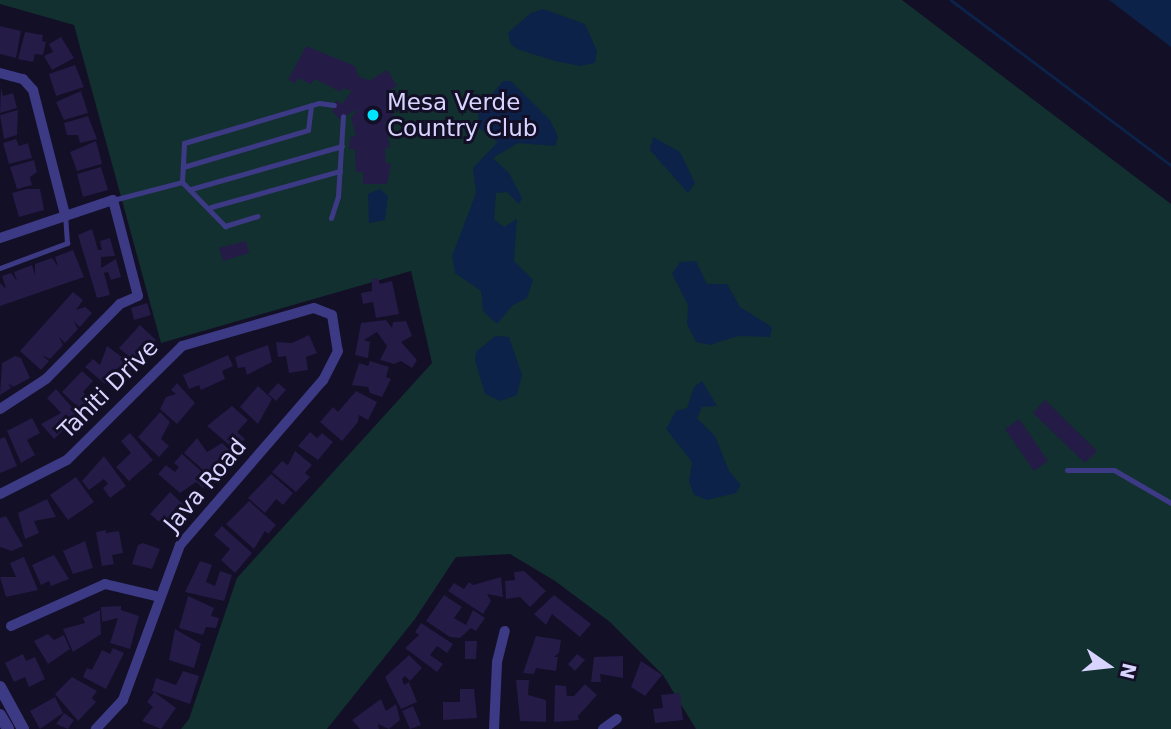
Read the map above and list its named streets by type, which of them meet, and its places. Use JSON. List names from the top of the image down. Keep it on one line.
{"streets":{"street":["Tahiti Drive","Java Road"]},"crossings":[["Tahiti Drive","Java Road"]],"places":["Mesa Verde Country Club"],"north":"right"}
